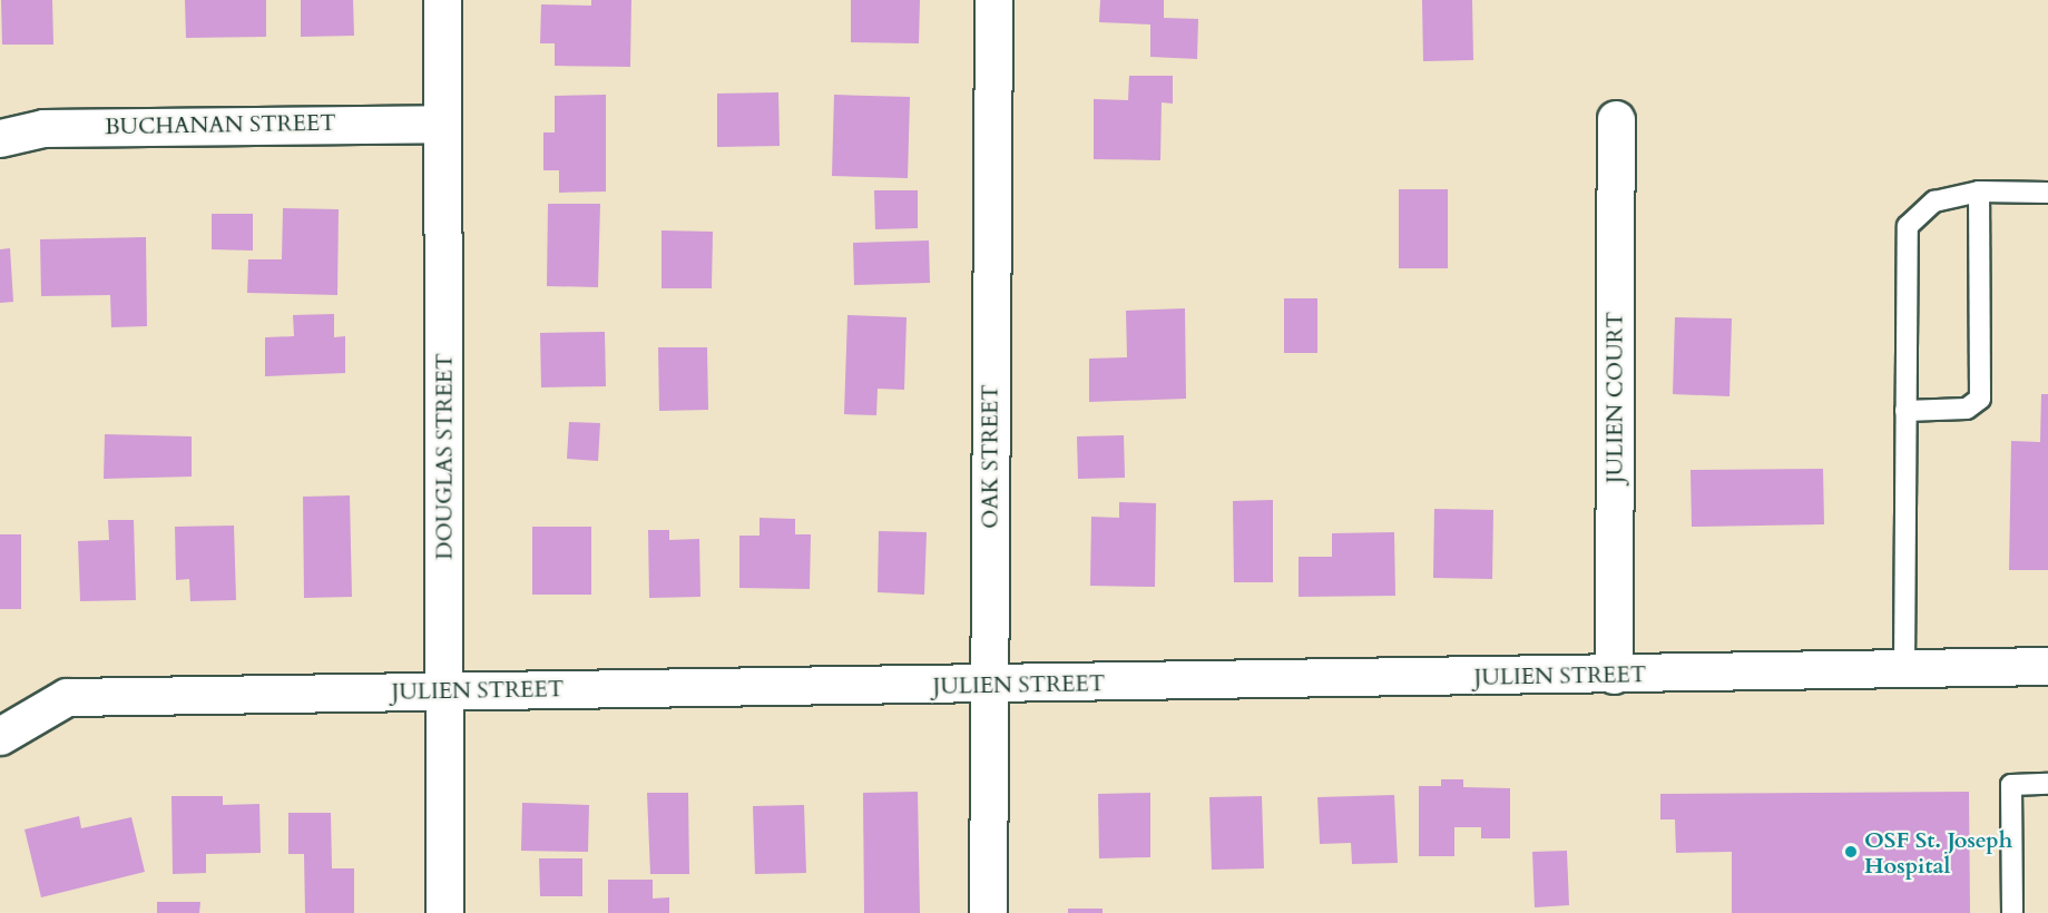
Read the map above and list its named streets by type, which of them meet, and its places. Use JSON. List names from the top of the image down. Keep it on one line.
{"streets":{"street":["BUCHANAN STREET","JULIEN COURT","DOUGLAS STREET","OAK STREET","JULIEN STREET"]},"crossings":[["BUCHANAN STREET","DOUGLAS STREET"],["JULIEN COURT","JULIEN STREET"],["DOUGLAS STREET","JULIEN STREET"],["OAK STREET","JULIEN STREET"]],"places":["OSF St. Joseph Hospital"]}
